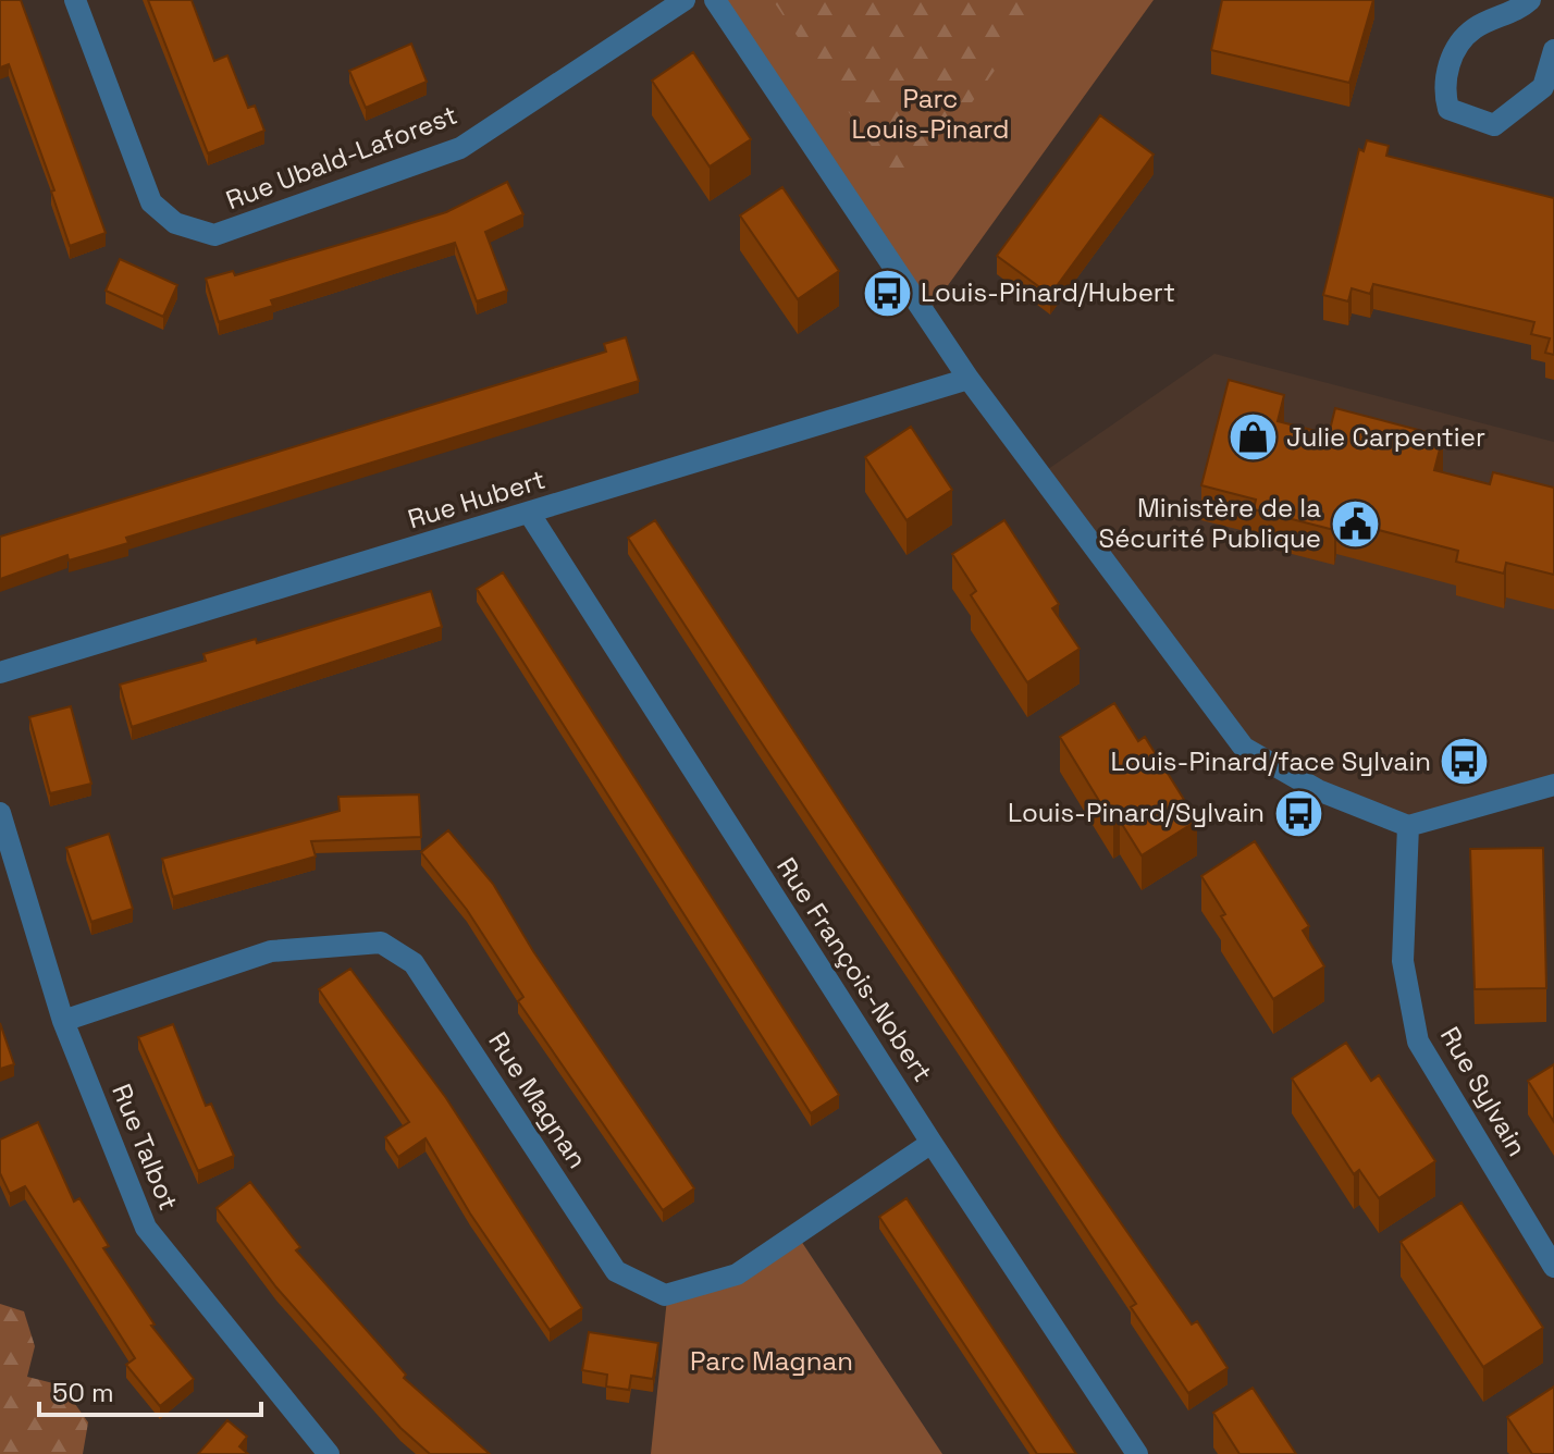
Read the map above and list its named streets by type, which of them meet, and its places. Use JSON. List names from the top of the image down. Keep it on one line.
{"streets":{"street":["Rue Ubald-Laforest","Rue Hubert","Rue François-Nobert","Rue Sylvain","Rue Magnan","Rue Talbot"]},"crossings":[["Rue Hubert","Rue François-Nobert"],["Rue François-Nobert","Rue Magnan"],["Rue Magnan","Rue Talbot"]],"parks":["Parc Louis-Pinard","Parc Magnan"],"places":{"bus stop":["Louis-Pinard/Hubert","Louis-Pinard/face Sylvain","Louis-Pinard/Sylvain"],"shop":["Julie Carpentier"],"public building":["Ministère de la Sécurité Publique"]},"scale_bar":"50 m"}
